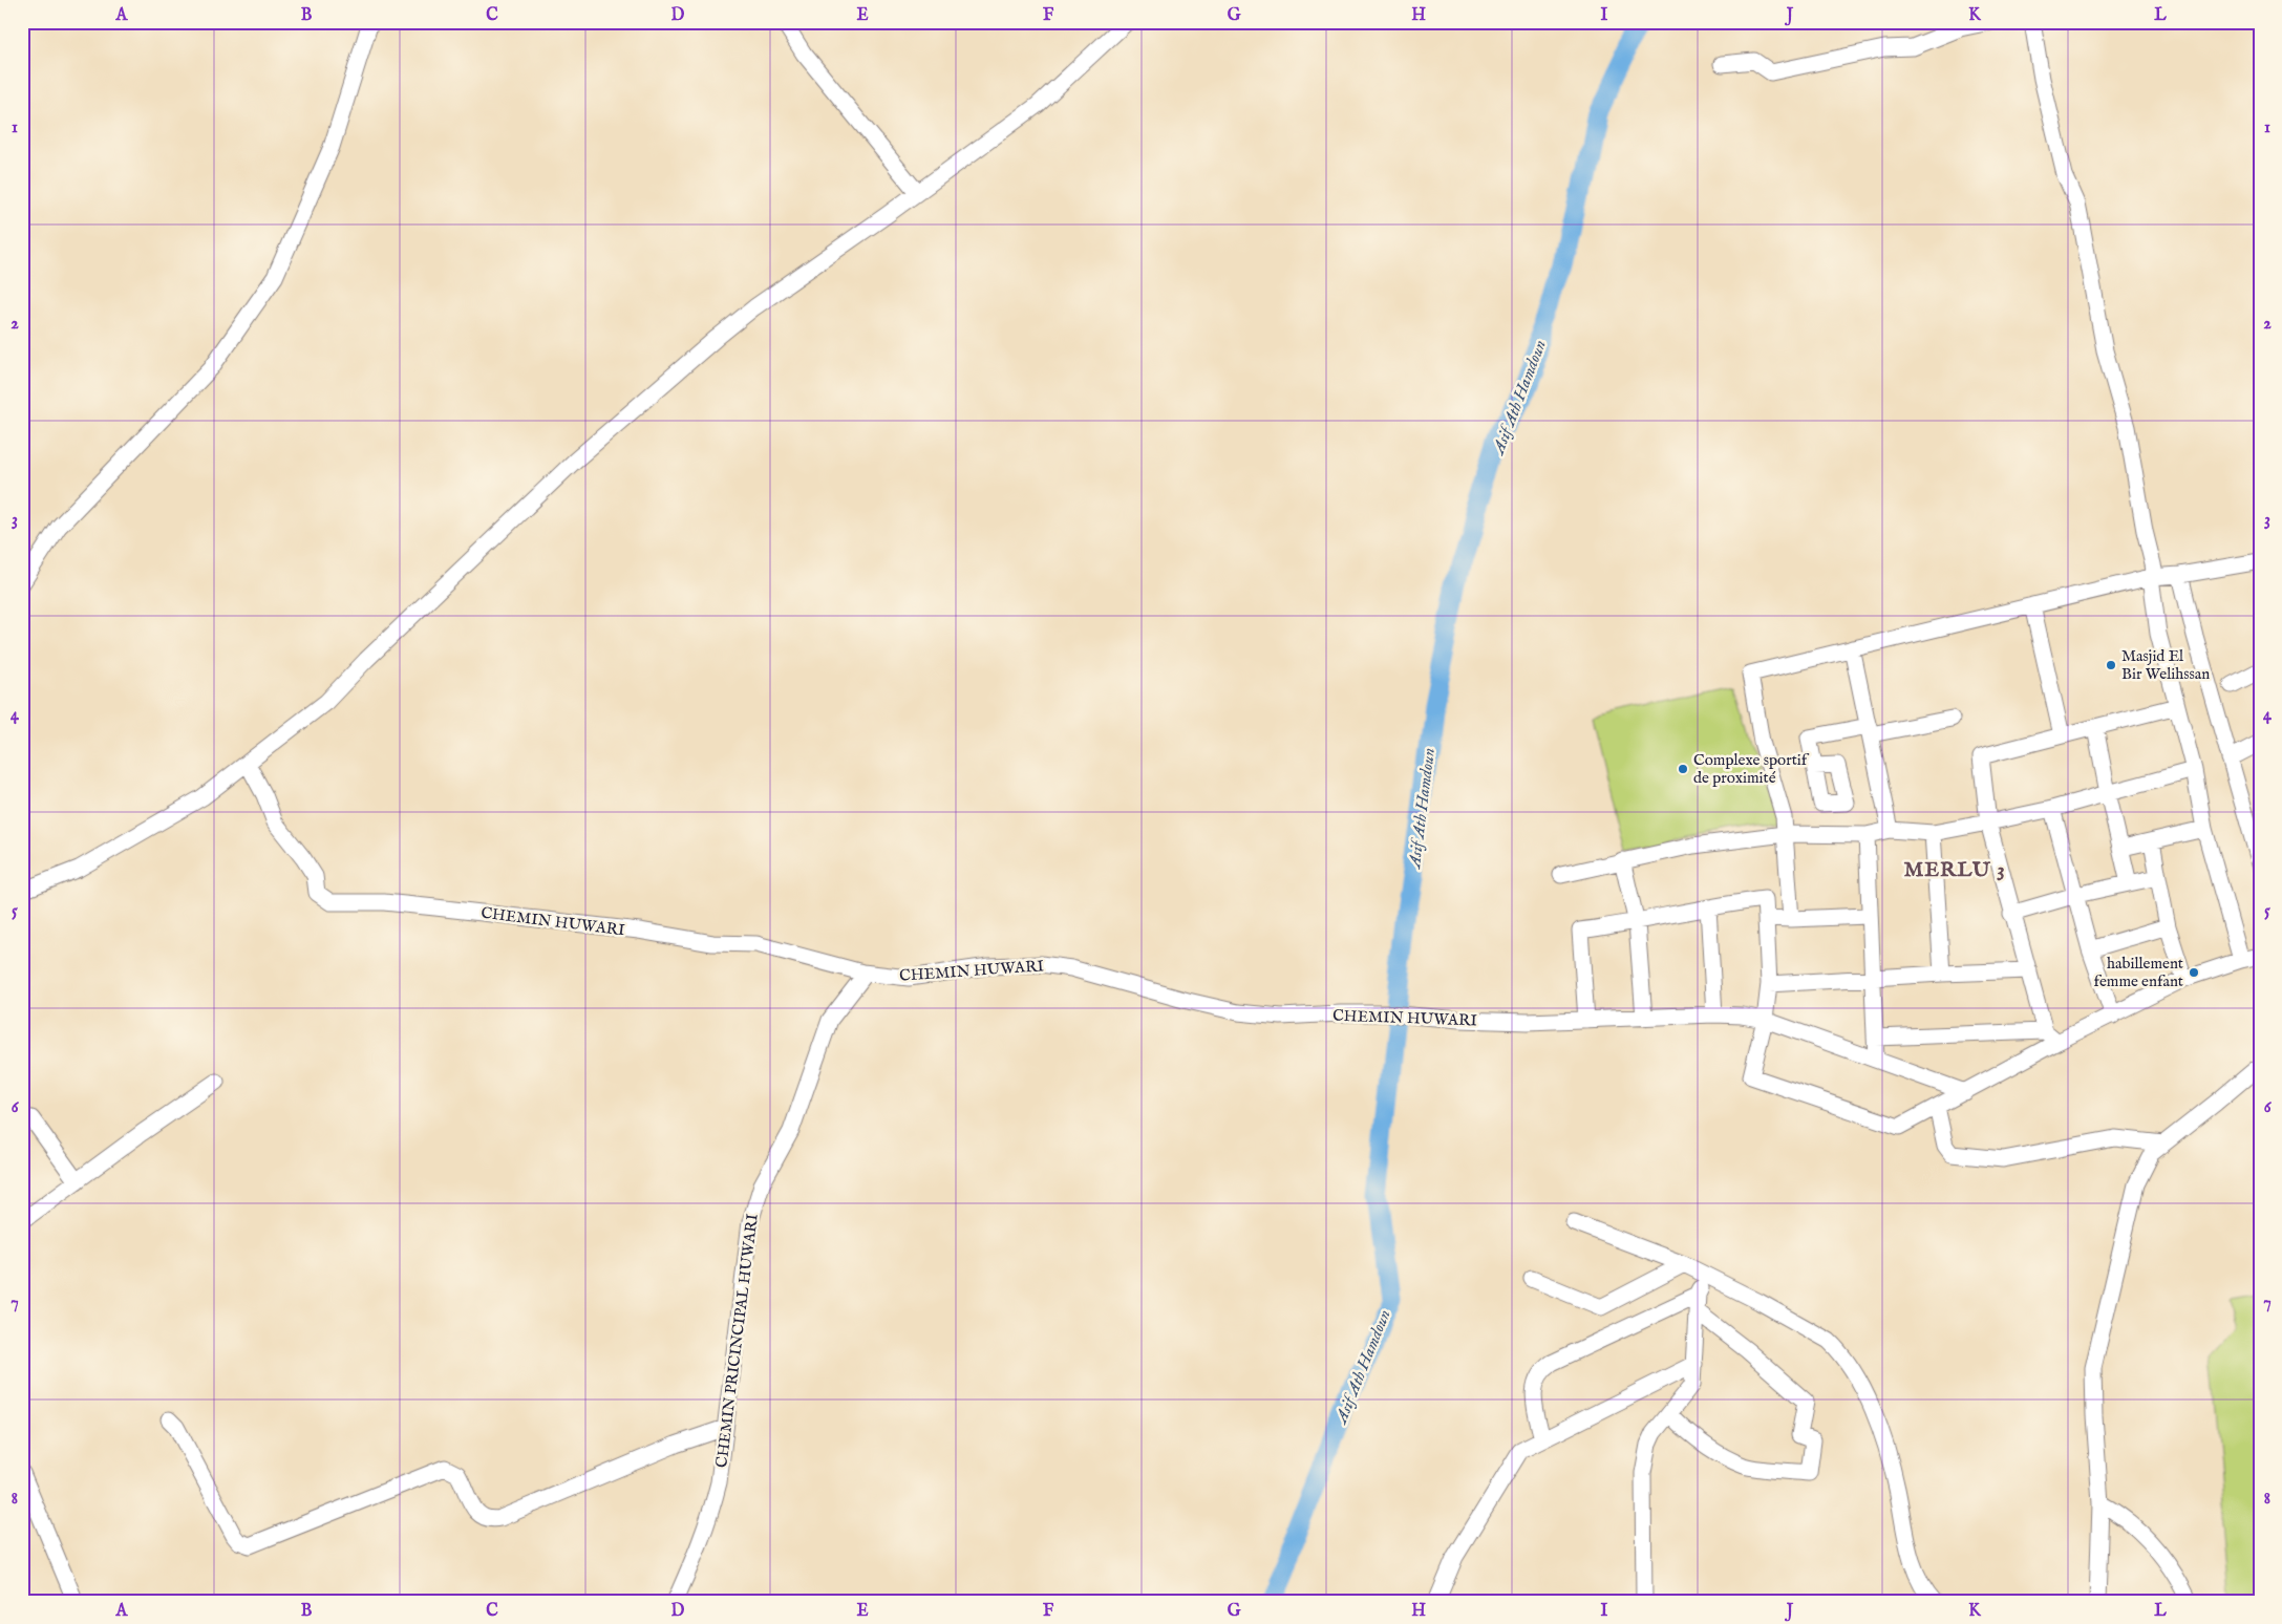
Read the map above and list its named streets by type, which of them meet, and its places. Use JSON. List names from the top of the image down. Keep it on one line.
{"streets":{"street":["CHEMIN HUWARI","CHEMIN PRICINCIPAL HUWARI"]},"crossings":[["CHEMIN HUWARI","CHEMIN PRICINCIPAL HUWARI"]],"districts":["MERLU 3"],"water":["Asif Ath Hamdoun"],"places":["Masjid El Bir Welihssan","Complexe sportif de proximité","habillement femme enfant"],"grid":{"columns":["A","B","C","D","E","F","G","H","I","J","K","L"],"rows":["1","2","3","4","5","6","7","8"]}}
